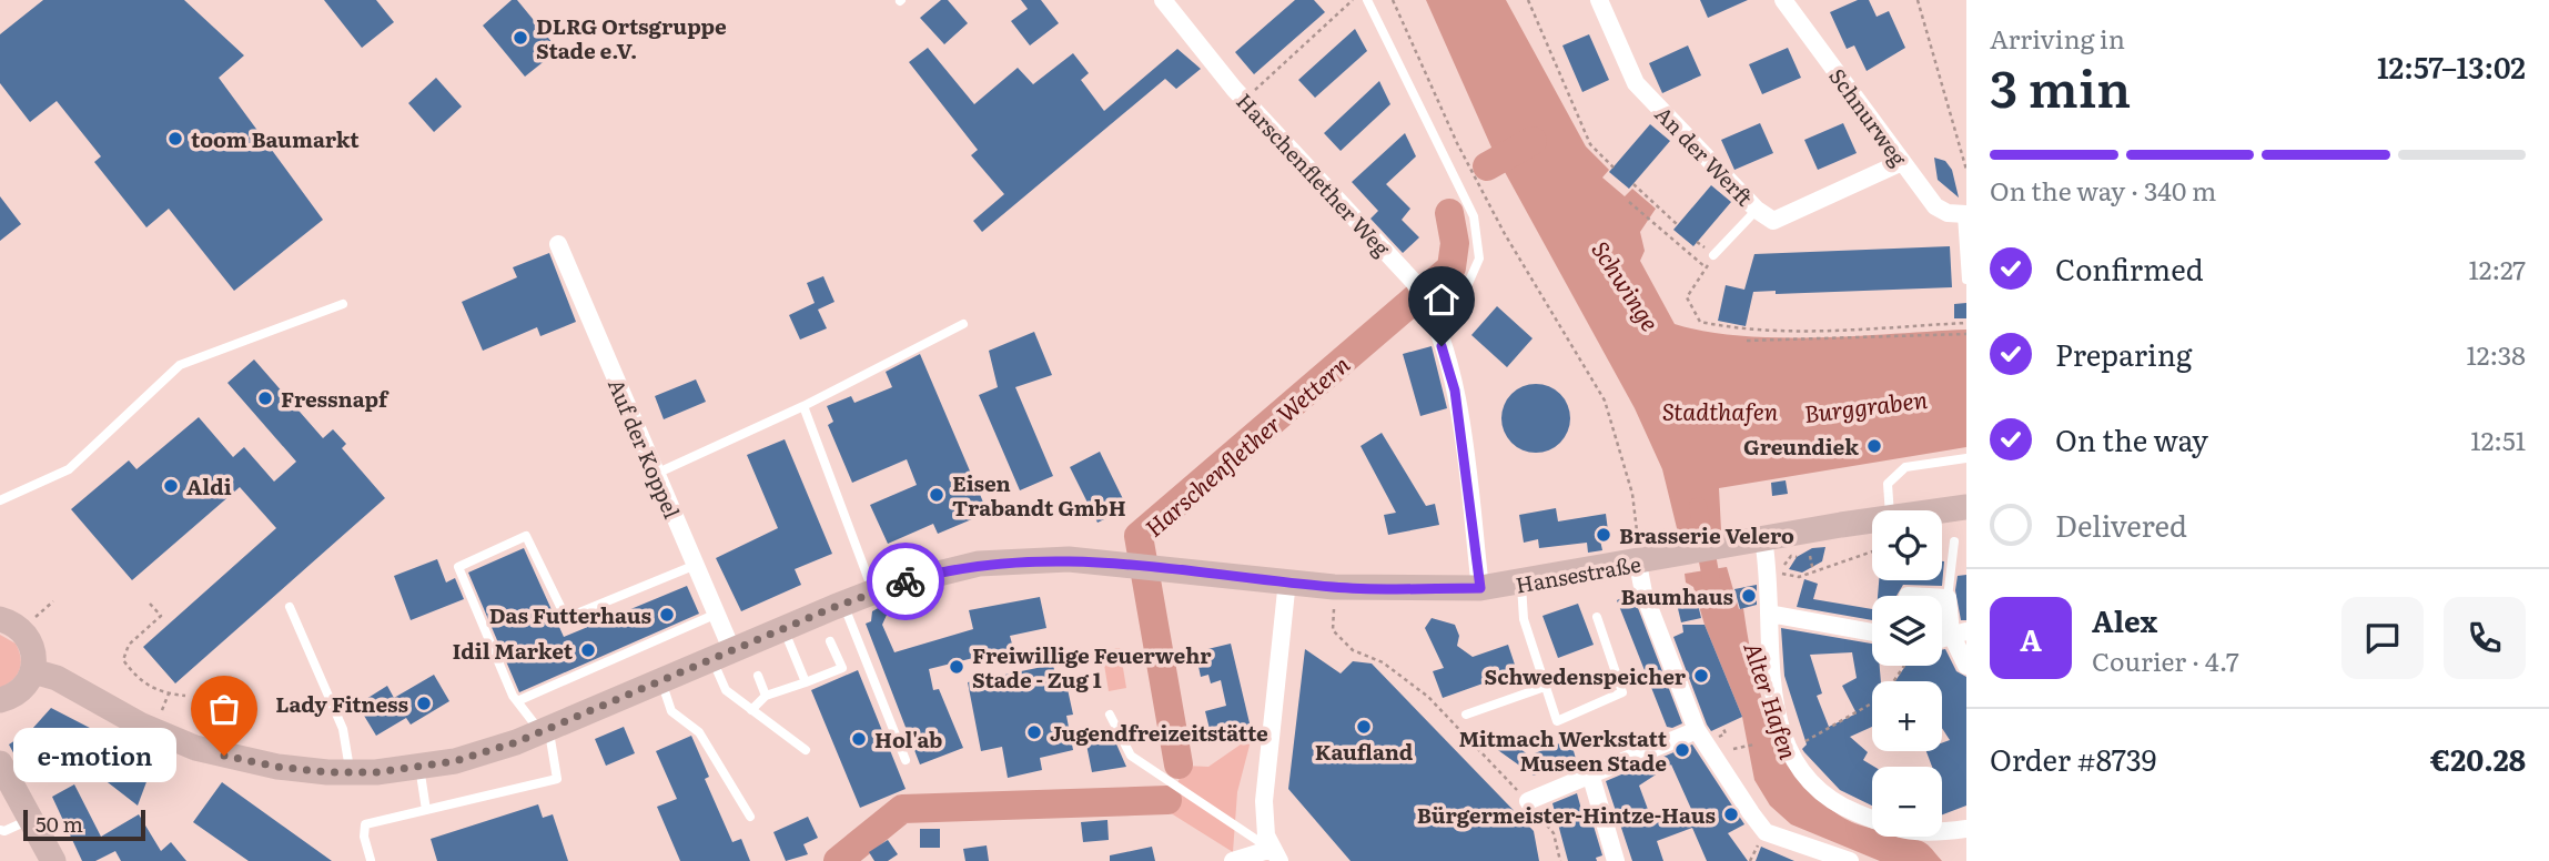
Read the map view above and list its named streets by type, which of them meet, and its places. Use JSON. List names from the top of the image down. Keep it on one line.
{"streets":{"main road":["Hansestraße"],"street":["Schnurweg","An der Werft","Harschenflether Weg","Auf der Koppel"]},"crossings":[["Schnurweg","An der Werft"],["Harschenflether Weg","Hansestraße"],["Auf der Koppel","Hansestraße"]],"water":["Schwinge","Burggraben","Stadthafen","Harschenflether Wettern","Alter Hafen"],"places":["DLRG Ortsgruppe Stade e.V.","toom Baumarkt","Fressnapf","Greundiek","Aldi","Eisen Trabandt GmbH","Brasserie Velero","Baumhaus","Das Futterhaus","Idil Market","Freiwillige Feuerwehr Stade - Zug 1","Schwedenspeicher","Lady Fitness","Kaufland","Jugendfreizeitstätte","Hol'ab","Mitmach Werkstatt Museen Stade","e-motion","Bürgermeister-Hintze-Haus"],"scale_bar":"50 m","page":{"heading":["3 min","Arriving in","12:57–13:02"],"panel":["Alex","Courier · 4.7","Order #8739","€20.28"],"bar":"On the way · 340 m","list":[["Confirmed","12:27"],["Preparing","12:38"],["On the way","12:51"],"Delivered"],"map_buttons":["+","−"],"round":"A","bubble":"e-motion","scale":"50 m"}}
